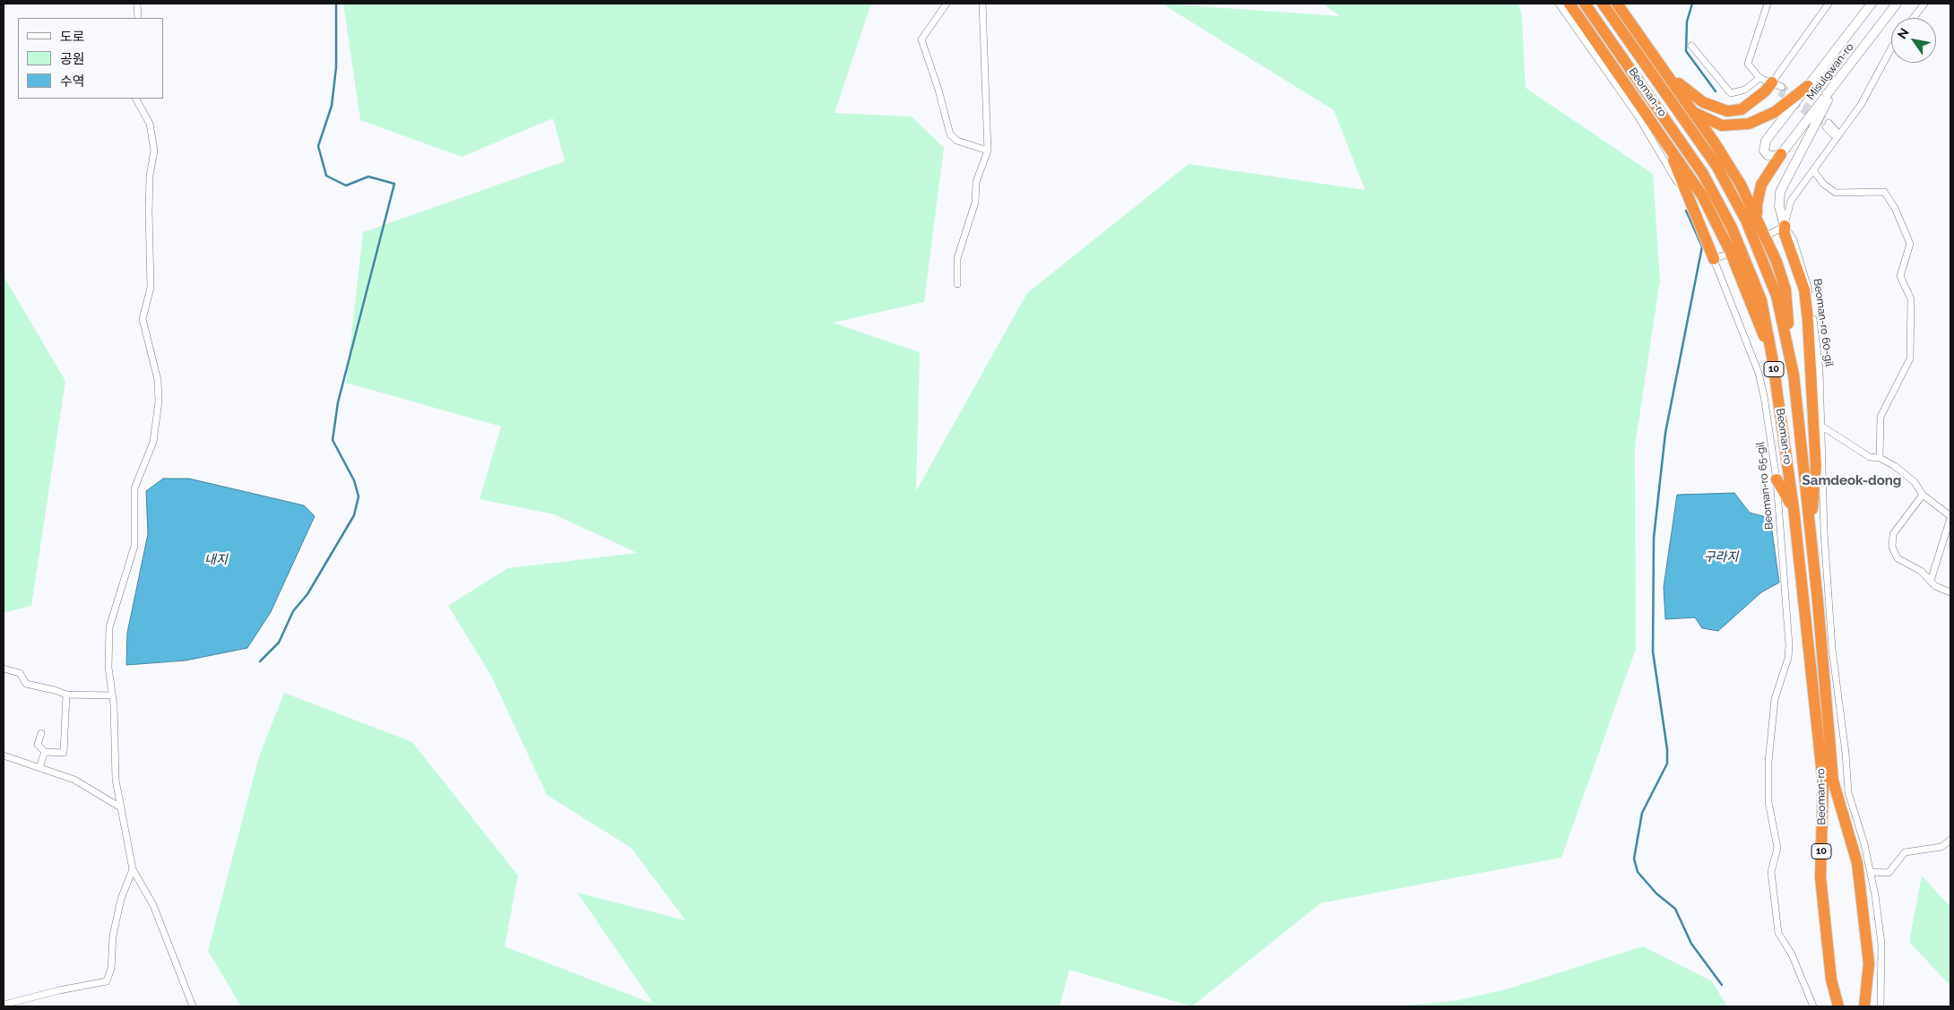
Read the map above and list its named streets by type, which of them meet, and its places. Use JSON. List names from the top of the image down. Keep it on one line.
{"streets":{"highway":["Beoman-ro","10"],"main road":["Misulgwan-ro"],"street":["Beoman-ro 60-gil","Beoman-ro 65-gil"]},"districts":["Samdeok-dong"],"water":["구라지","내지"],"legend":["도로","공원","수역"],"north":"top left"}
